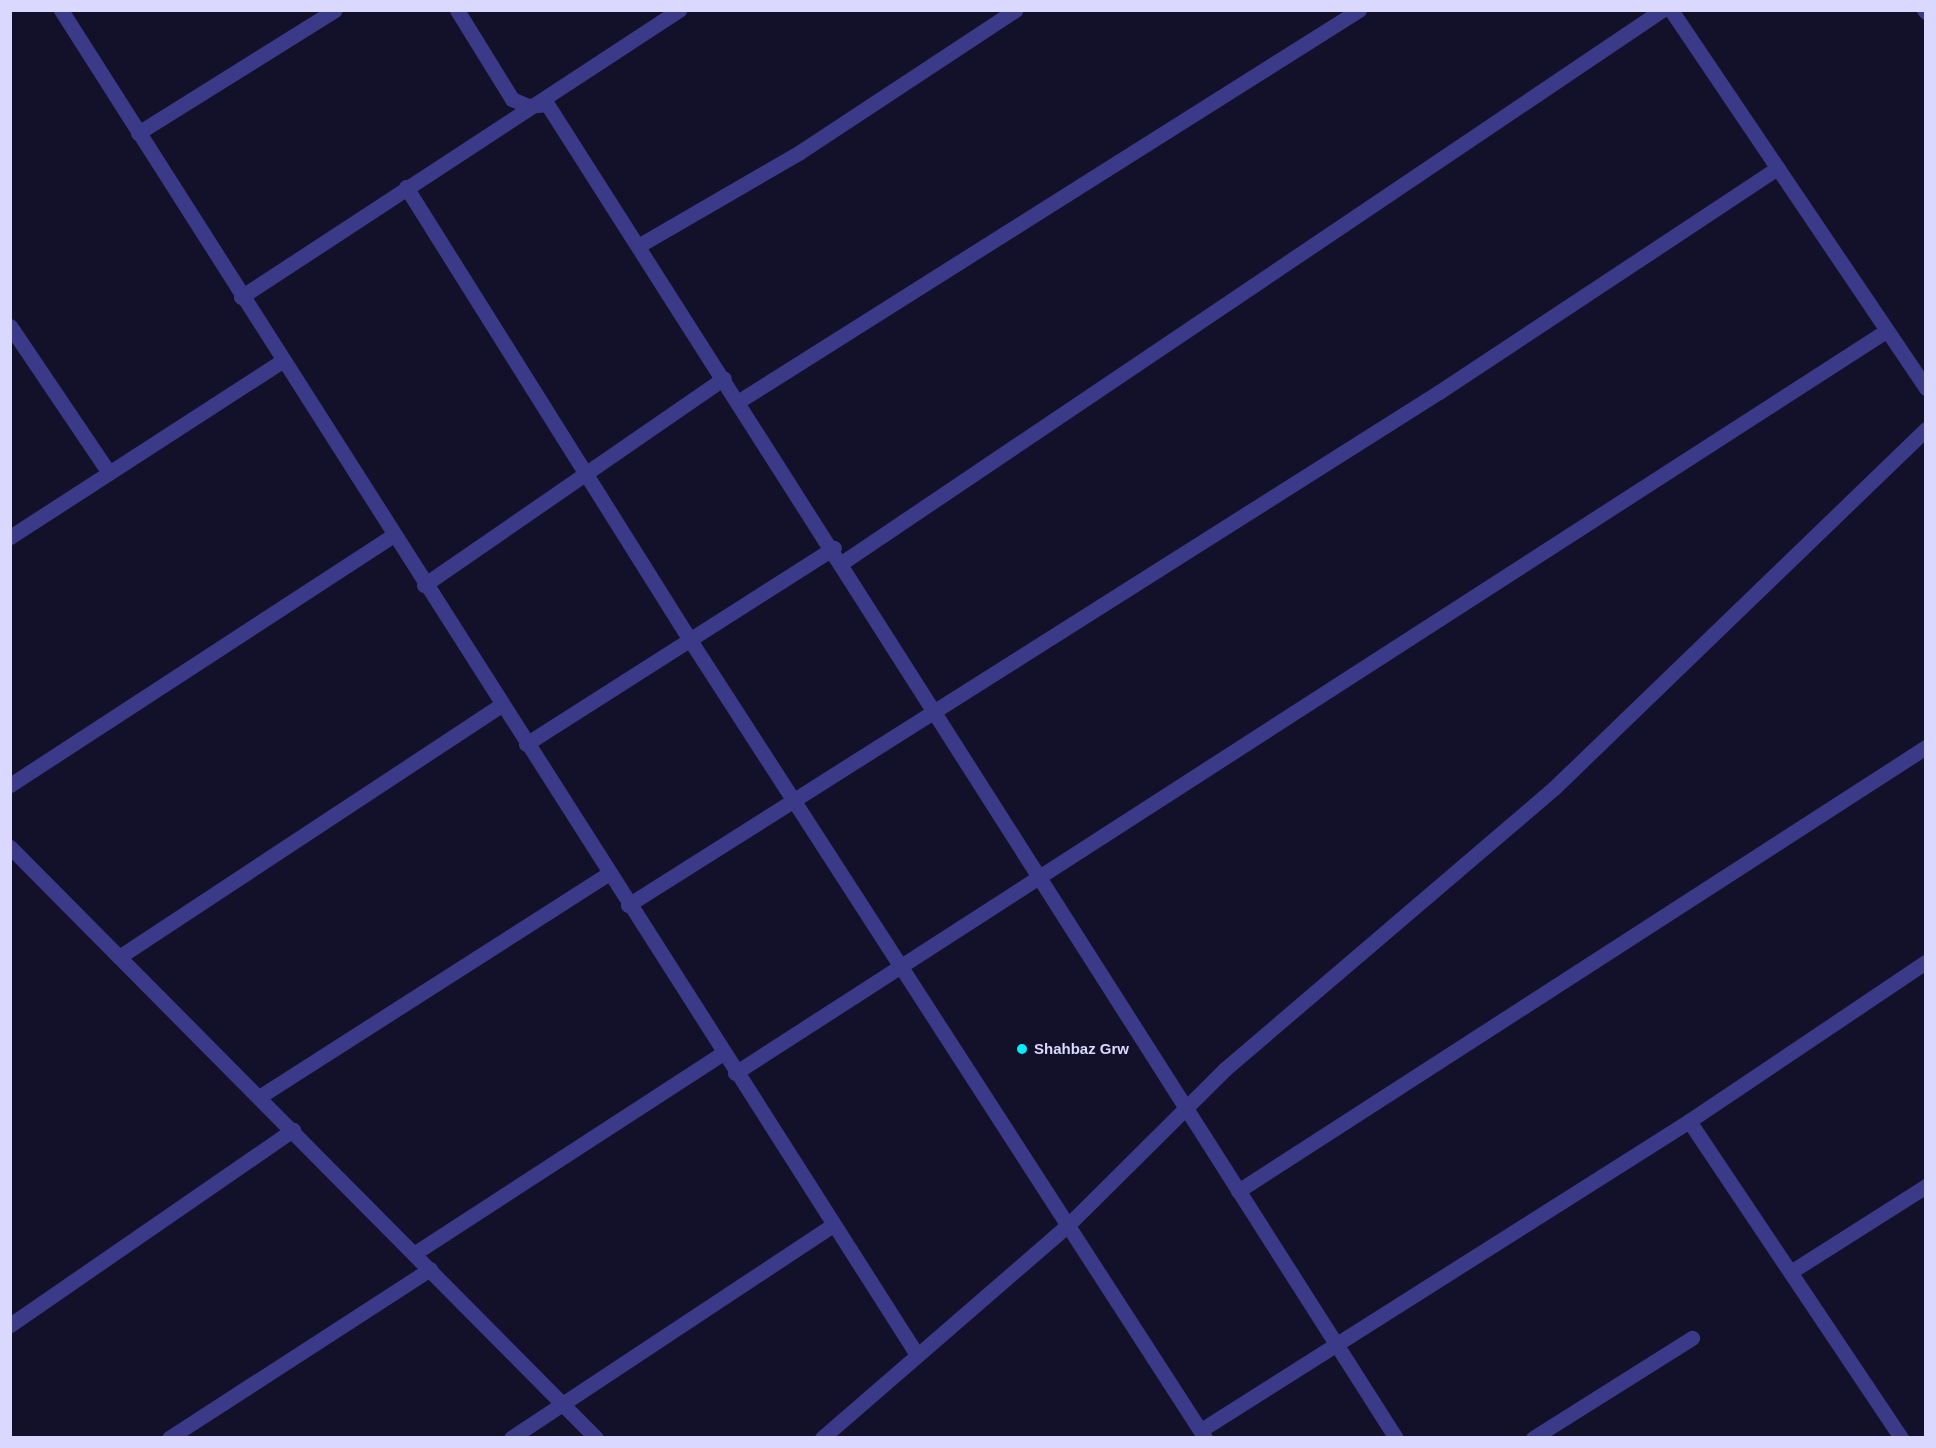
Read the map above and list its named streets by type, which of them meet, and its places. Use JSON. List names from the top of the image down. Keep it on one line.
{"places":["Shahbaz Grw"]}
